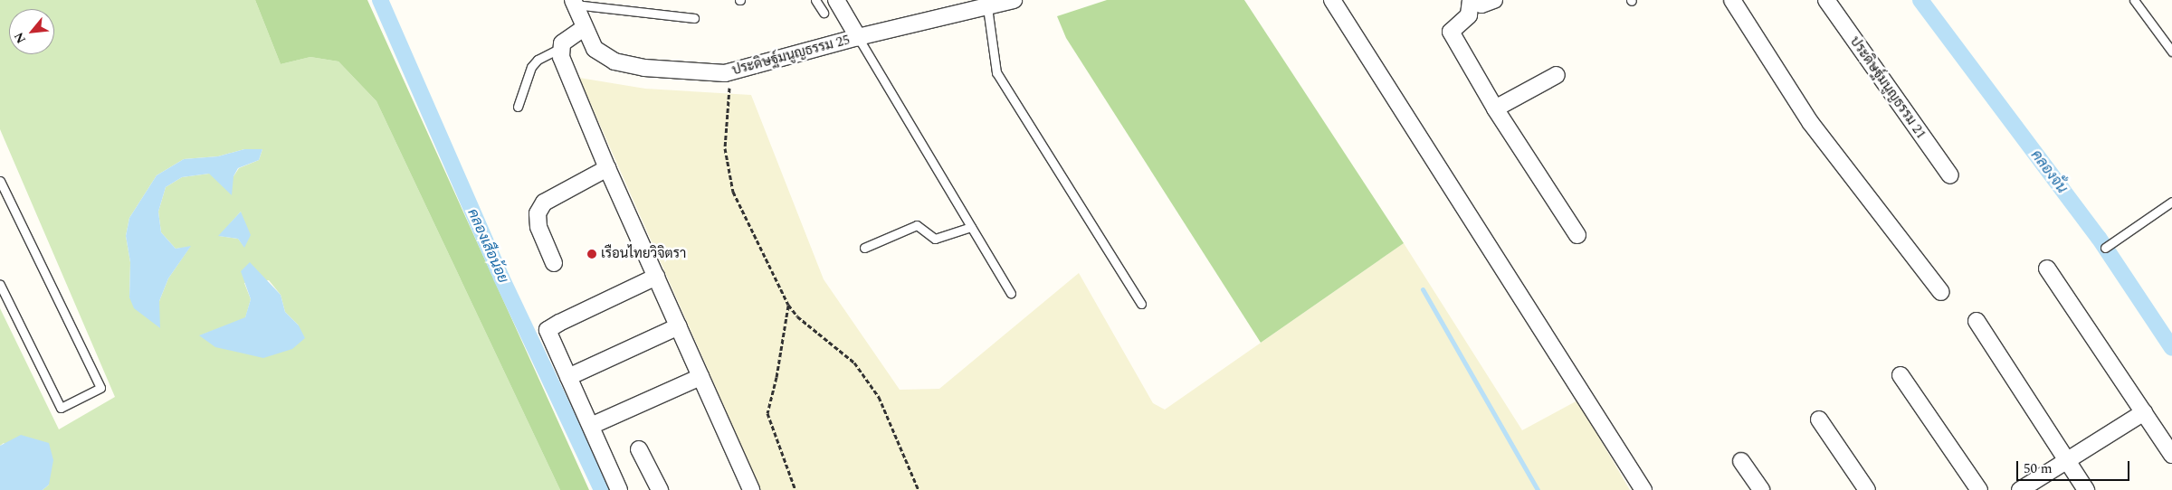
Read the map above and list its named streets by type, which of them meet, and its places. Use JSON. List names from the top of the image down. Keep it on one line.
{"streets":{"street":["ประดิษฐ์มนูญธรรม 25","ประดิษฐ์มนูญธรรม 21"]},"water":["คลองจั่น","คลองเสือน้อย"],"places":["เรือนไทยวิจิตรา"],"scale_bar":"50 m","north":"bottom left"}
